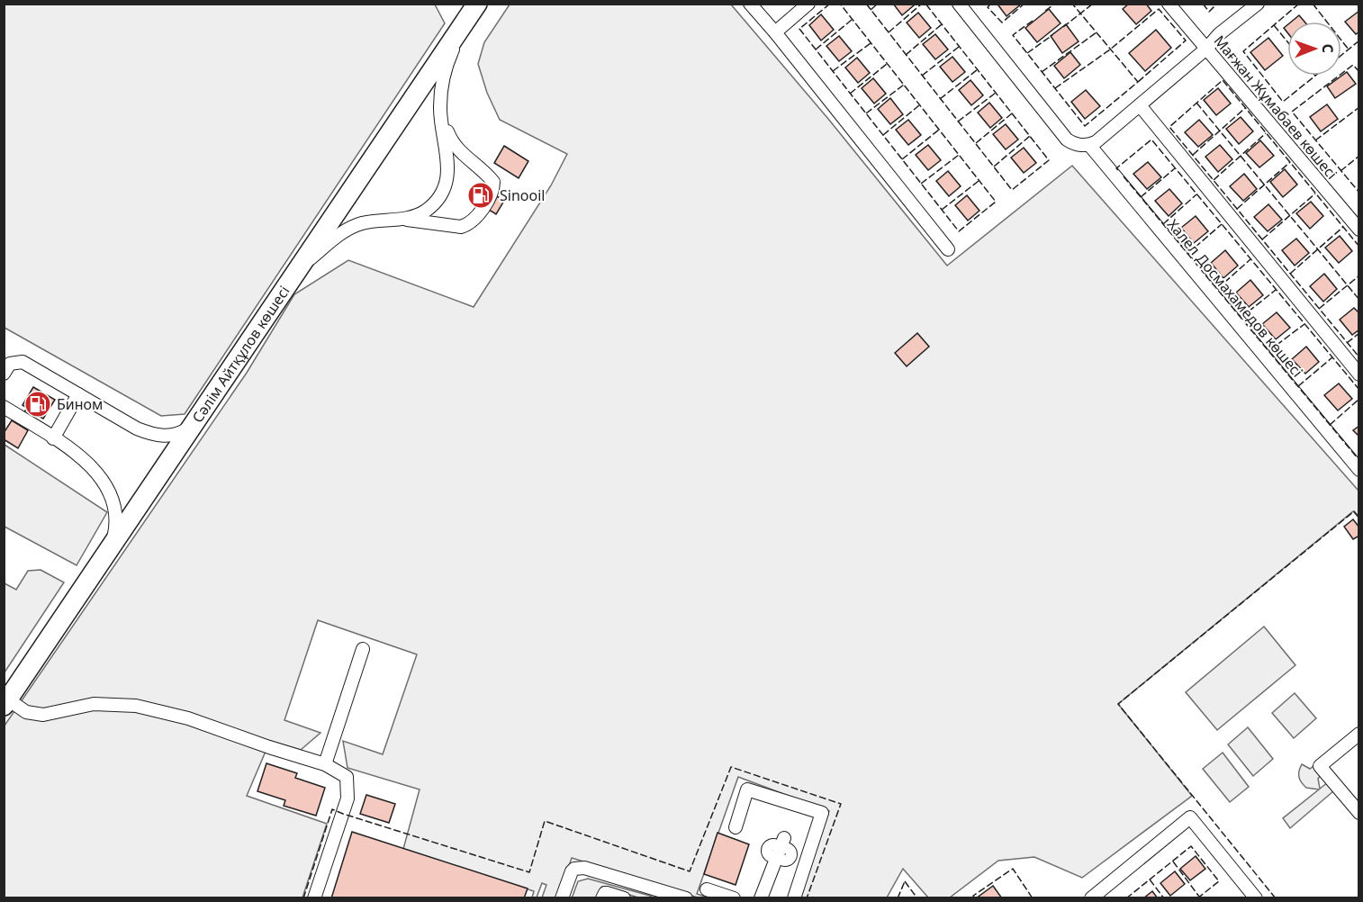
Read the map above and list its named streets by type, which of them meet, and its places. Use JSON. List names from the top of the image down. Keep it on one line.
{"streets":{"highway":["Сәлім Айтқұлов көшесі"],"street":["Мағжан Жұмабаев көшесі","Халел Досмахамедов көшесі"]},"places":{"fuel station":["Sinooil","Бином"]},"north":"right"}
